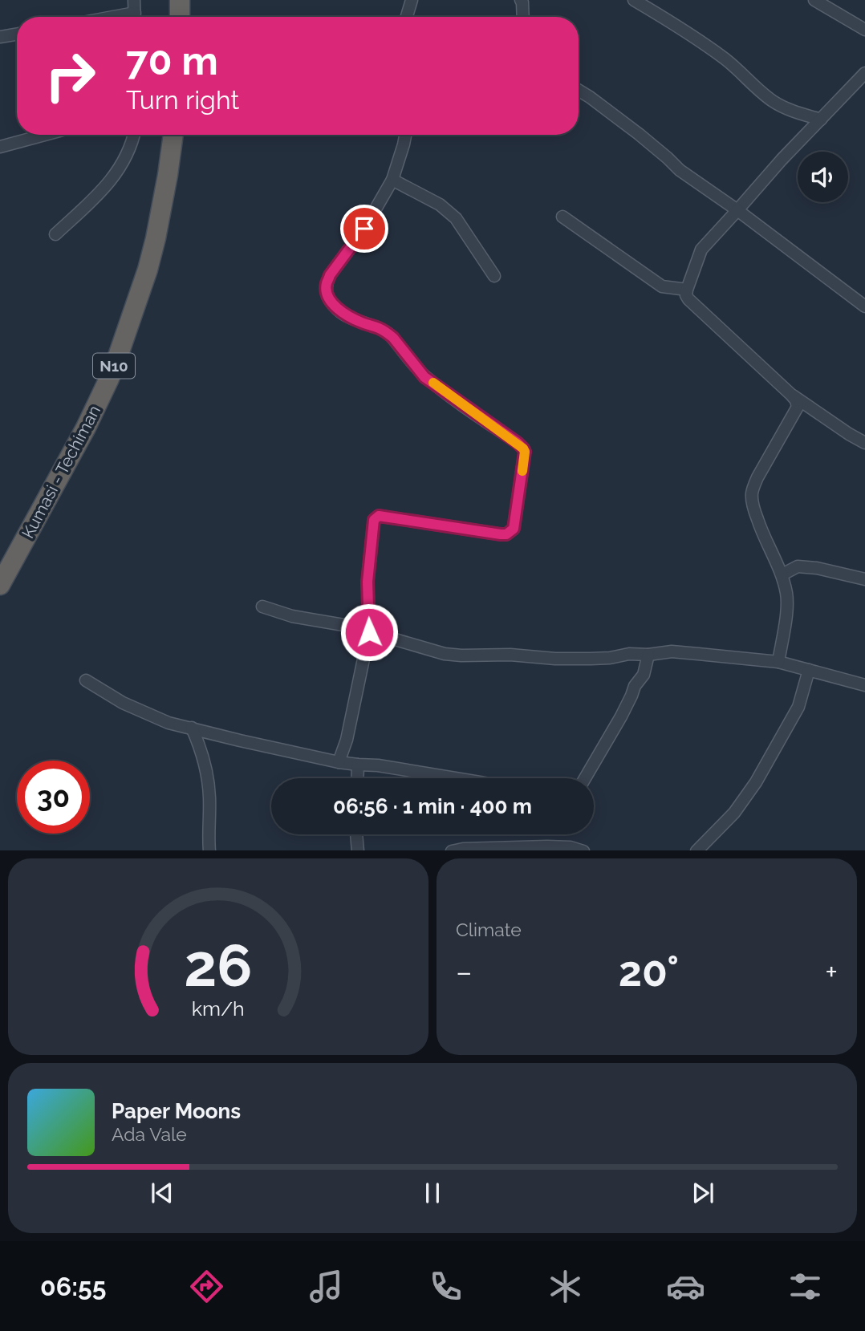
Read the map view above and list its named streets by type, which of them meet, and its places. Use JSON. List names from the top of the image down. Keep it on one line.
{"streets":{"highway":["N10","Kumasi - Techiman"]},"page":{"turn":["70 m","Turn right"],"limit":"30","trip":"06:56 · 1 min · 400 m","tile":"Climate","heat":["−","20°","+"],"song":["Paper Moons","Ada Vale"],"tabs":"06:55","gauge":["26","km/h"]}}
